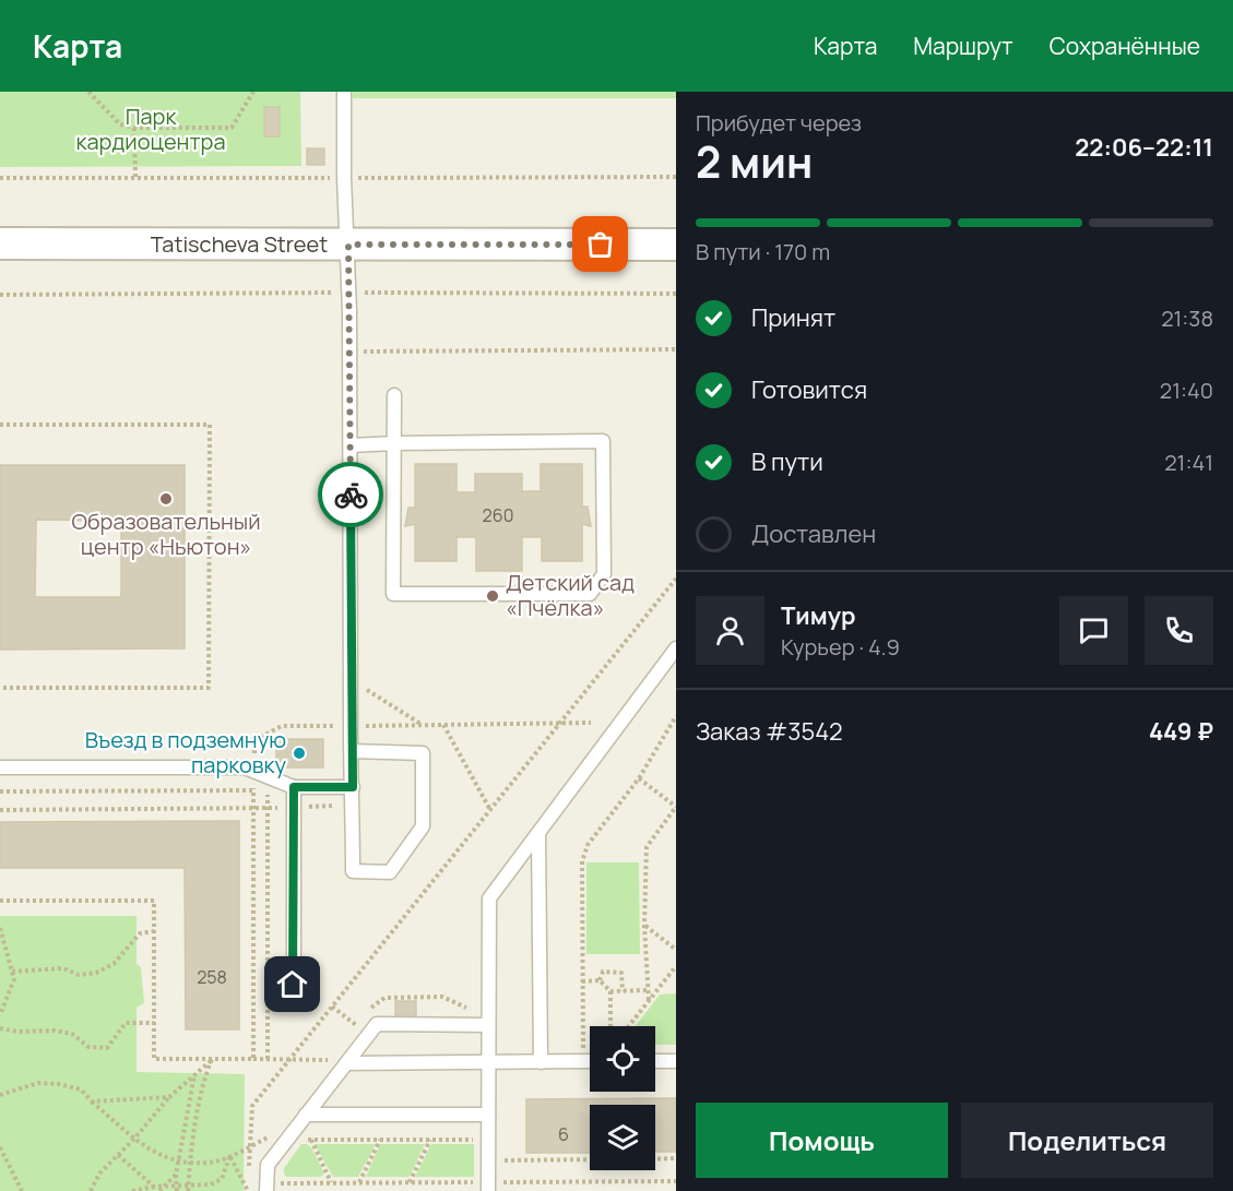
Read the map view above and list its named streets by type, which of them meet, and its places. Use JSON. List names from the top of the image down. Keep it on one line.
{"streets":{"street":["Tatischeva Street"]},"parks":["Парк кардиоцентра"],"places":["Образовательный центр «Ньютон»","Детский сад «Пчёлка»","Въезд в подземную парковку"],"house_numbers":["260","258","6"],"page":{"header":"Карта","nav":["Карта","Маршрут","Сохранённые"],"heading":["2 мин","Прибудет через","22:06–22:11"],"panel":["Тимур","Курьер · 4.9","Заказ #3542","449 ₽"],"bar":"В пути · 170 m","list":[["Принят","21:38"],["Готовится","21:40"],["В пути","21:41"],"Доставлен"],"buttons":["Помощь","Поделиться"]}}
